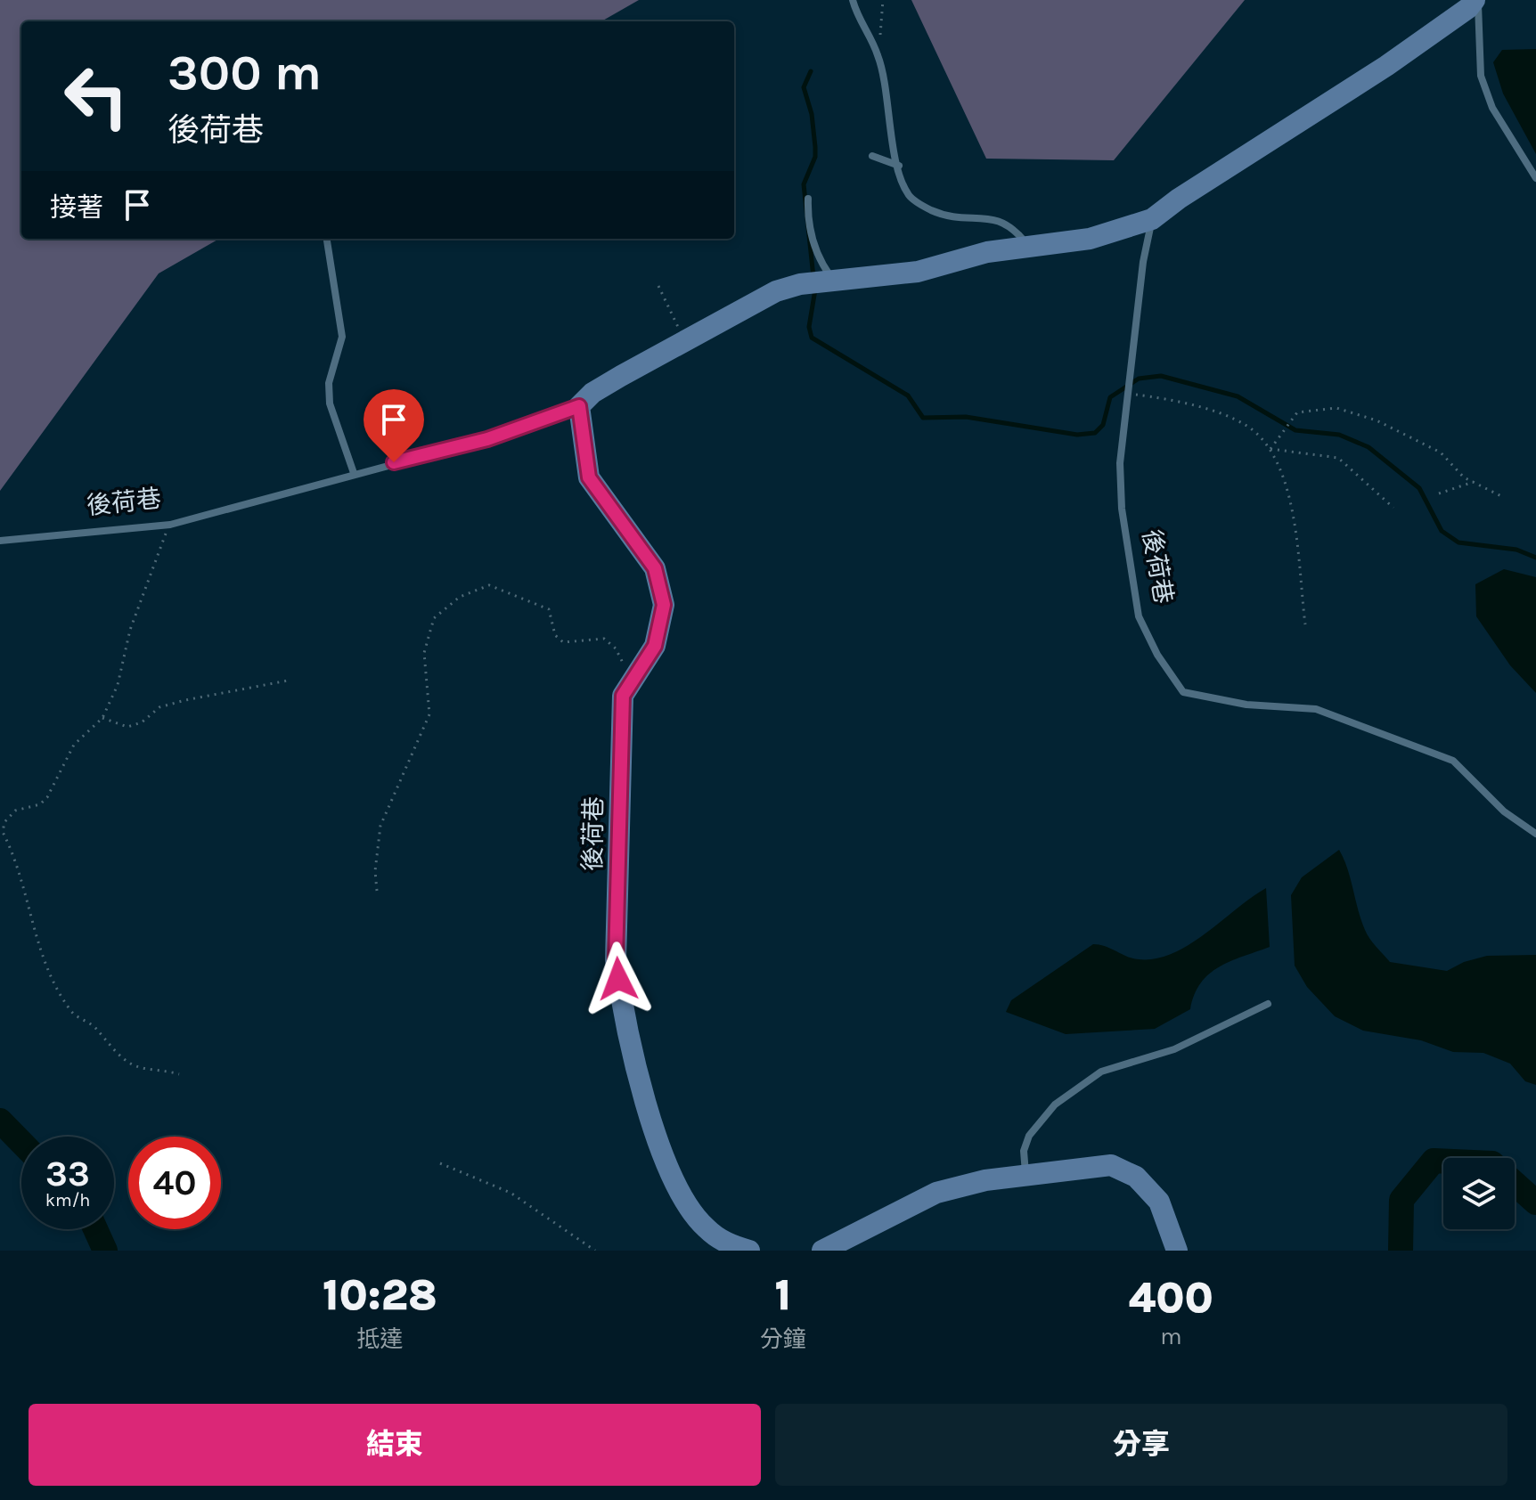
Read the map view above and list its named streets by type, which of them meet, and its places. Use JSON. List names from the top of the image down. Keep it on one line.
{"streets":{"street":["後荷巷"]},"page":{"turn":["300 m","後荷巷"],"then":"接著","speed":"33 km/h","limit":"40","eta":["10:28","抵達","1","分鐘","400","m"],"buttons":["結束","分享"]}}
